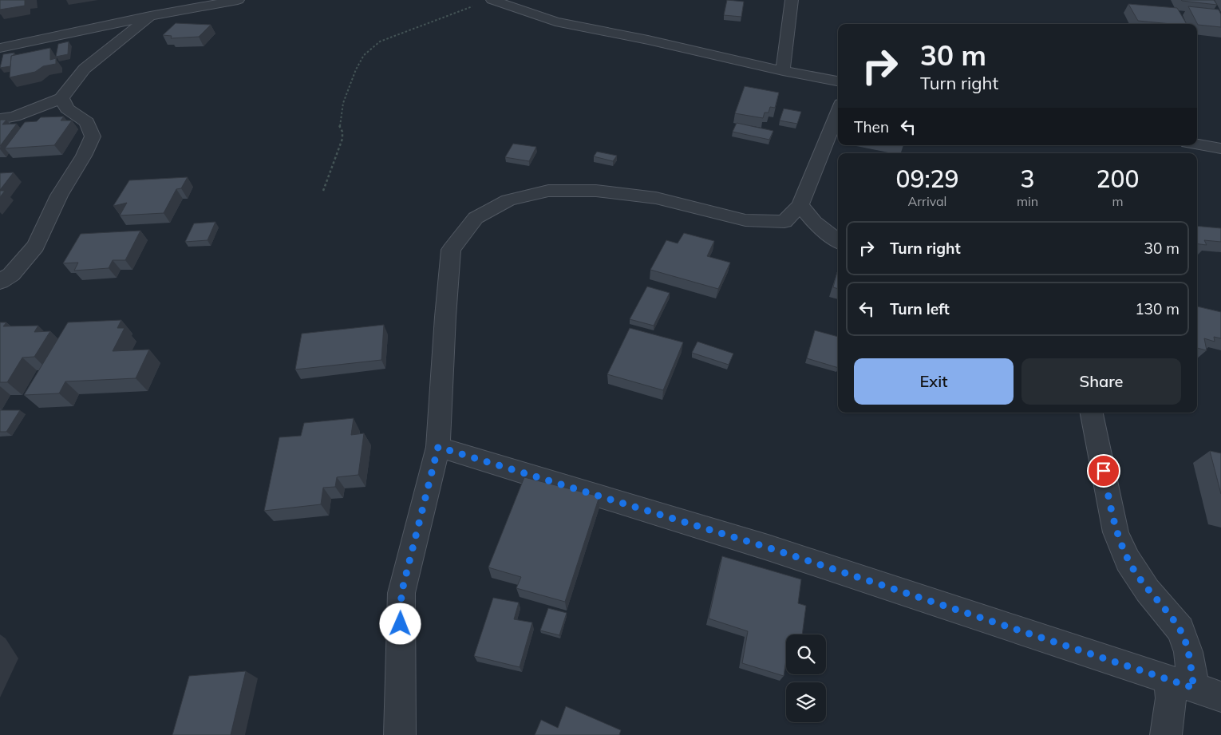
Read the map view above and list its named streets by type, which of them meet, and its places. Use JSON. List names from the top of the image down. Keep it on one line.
{"page":{"turn":["30 m","Turn right"],"then":"Then","eta":["09:29","Arrival","3","min","200","m"],"list":[{"name":"Turn right","value":"30 m"},{"name":"Turn left","value":"130 m"}],"buttons":["Exit","Share"]}}
